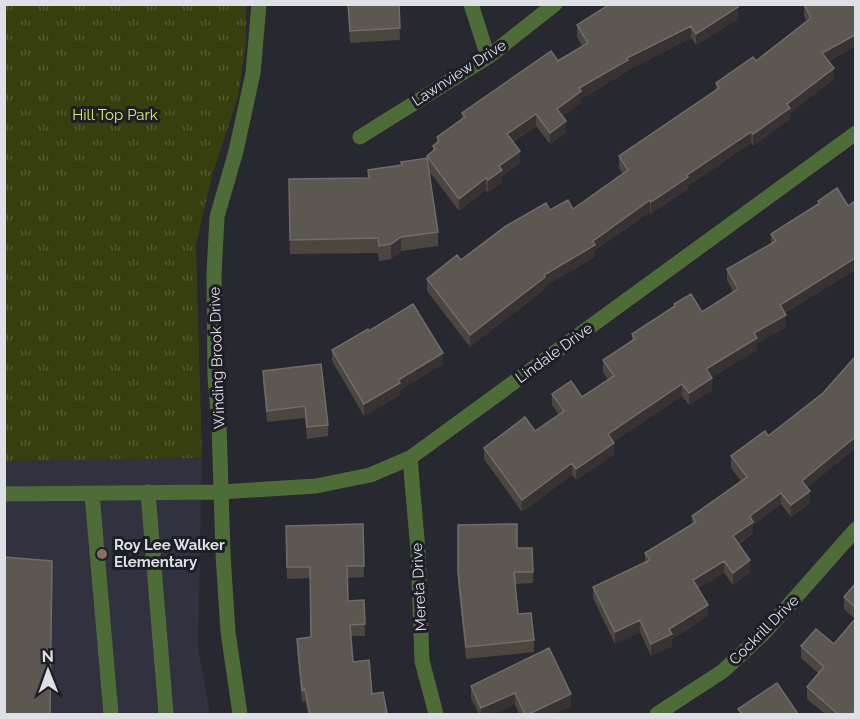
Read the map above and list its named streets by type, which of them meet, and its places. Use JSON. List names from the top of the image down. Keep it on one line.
{"streets":{"street":["Lawnview Drive","Lindale Drive","Winding Brook Drive","Mereta Drive","Cockrill Drive"]},"crossings":[["Lindale Drive","Winding Brook Drive"],["Lindale Drive","Mereta Drive"]],"parks":["Hill Top Park"],"places":["Roy Lee Walker Elementary"],"north":"top"}
